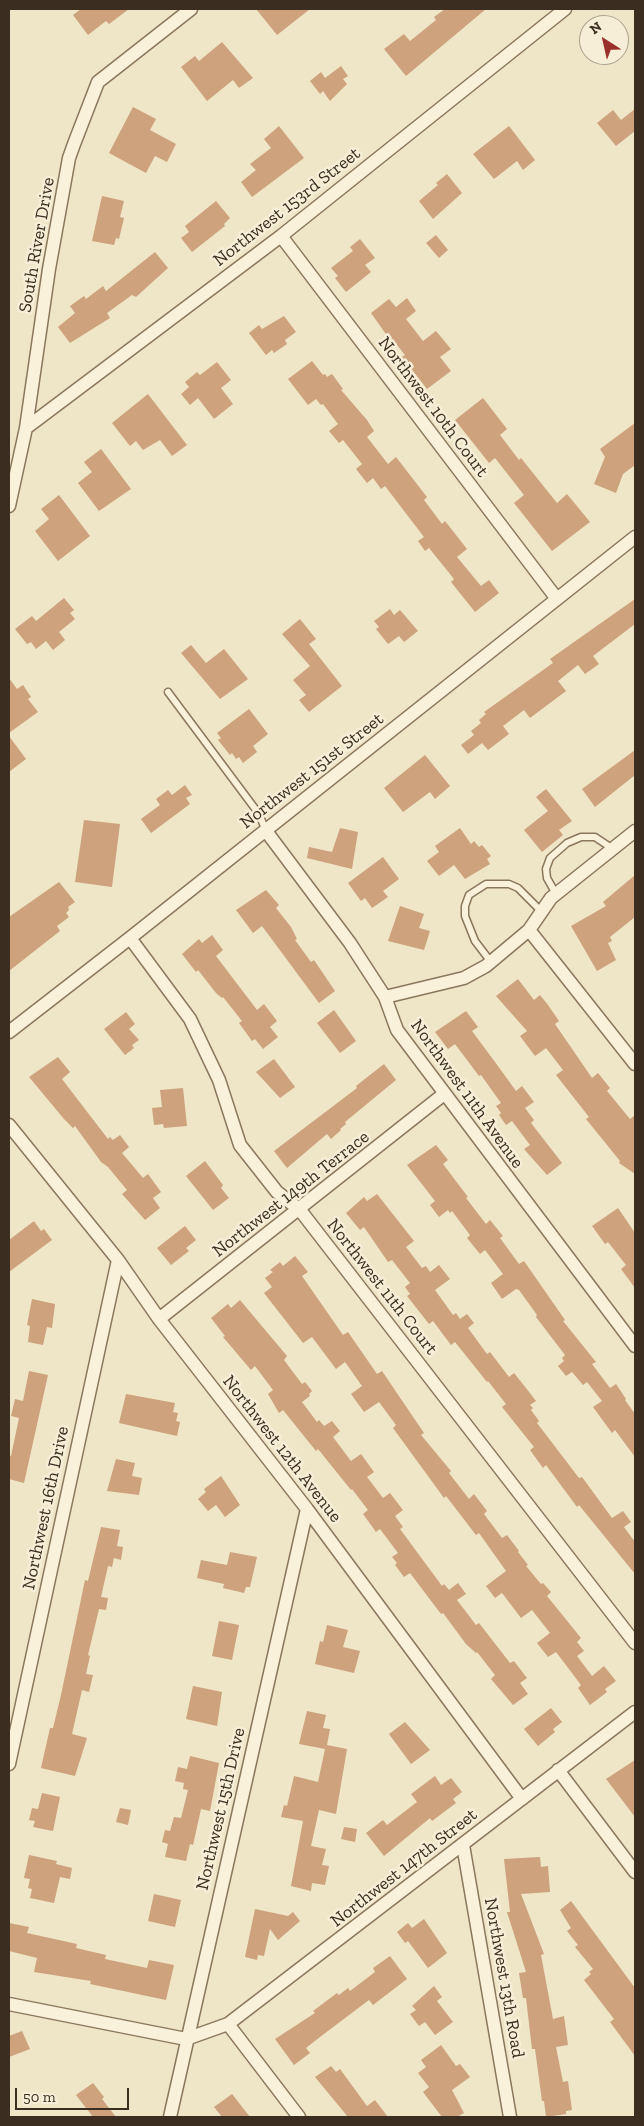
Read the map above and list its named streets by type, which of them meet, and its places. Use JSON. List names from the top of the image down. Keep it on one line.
{"streets":{"street":["Northwest 153rd Street","South River Drive","Northwest 10th Court","Northwest 151st Street","Northwest 11th Avenue","Northwest 149th Terrace","Northwest 11th Court","Northwest 12th Avenue","Northwest 16th Drive","Northwest 15th Drive","Northwest 147th Street","Northwest 13th Road"]},"crossings":[["Northwest 153rd Street","South River Drive"],["Northwest 153rd Street","Northwest 10th Court"],["Northwest 10th Court","Northwest 151st Street"],["Northwest 151st Street","Northwest 11th Avenue"],["Northwest 151st Street","Northwest 11th Court"],["Northwest 11th Avenue","Northwest 149th Terrace"],["Northwest 149th Terrace","Northwest 11th Court"],["Northwest 149th Terrace","Northwest 12th Avenue"],["Northwest 12th Avenue","Northwest 16th Drive"],["Northwest 12th Avenue","Northwest 15th Drive"],["Northwest 12th Avenue","Northwest 147th Street"],["Northwest 15th Drive","Northwest 147th Street"],["Northwest 147th Street","Northwest 13th Road"]],"scale_bar":"50 m","north":"top left"}
